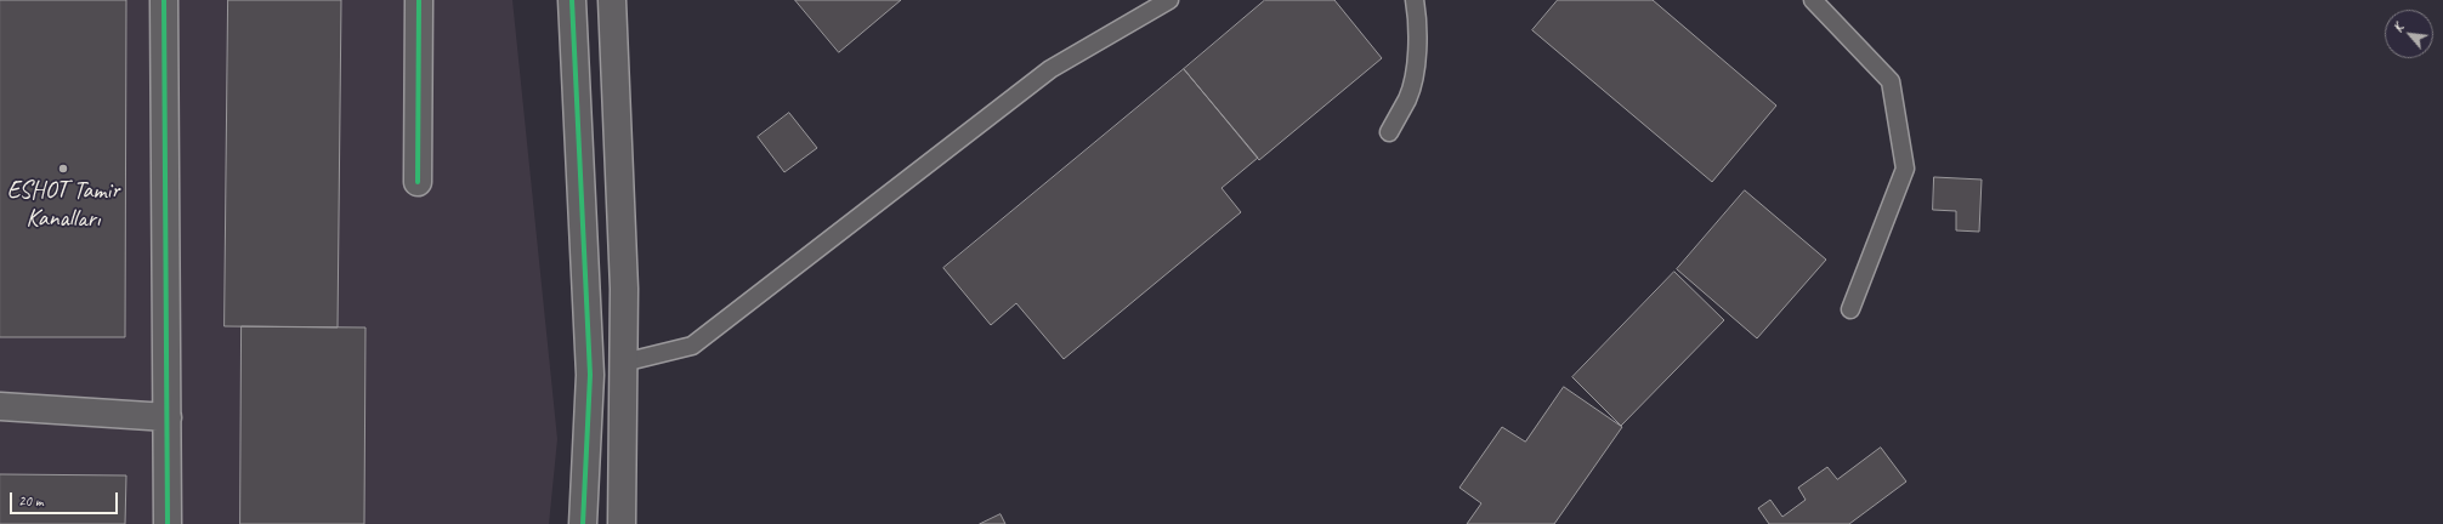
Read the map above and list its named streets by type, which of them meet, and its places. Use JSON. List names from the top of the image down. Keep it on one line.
{"places":["ESHOT Tamir Kanalları"],"scale_bar":"20 m","north":"top left"}
